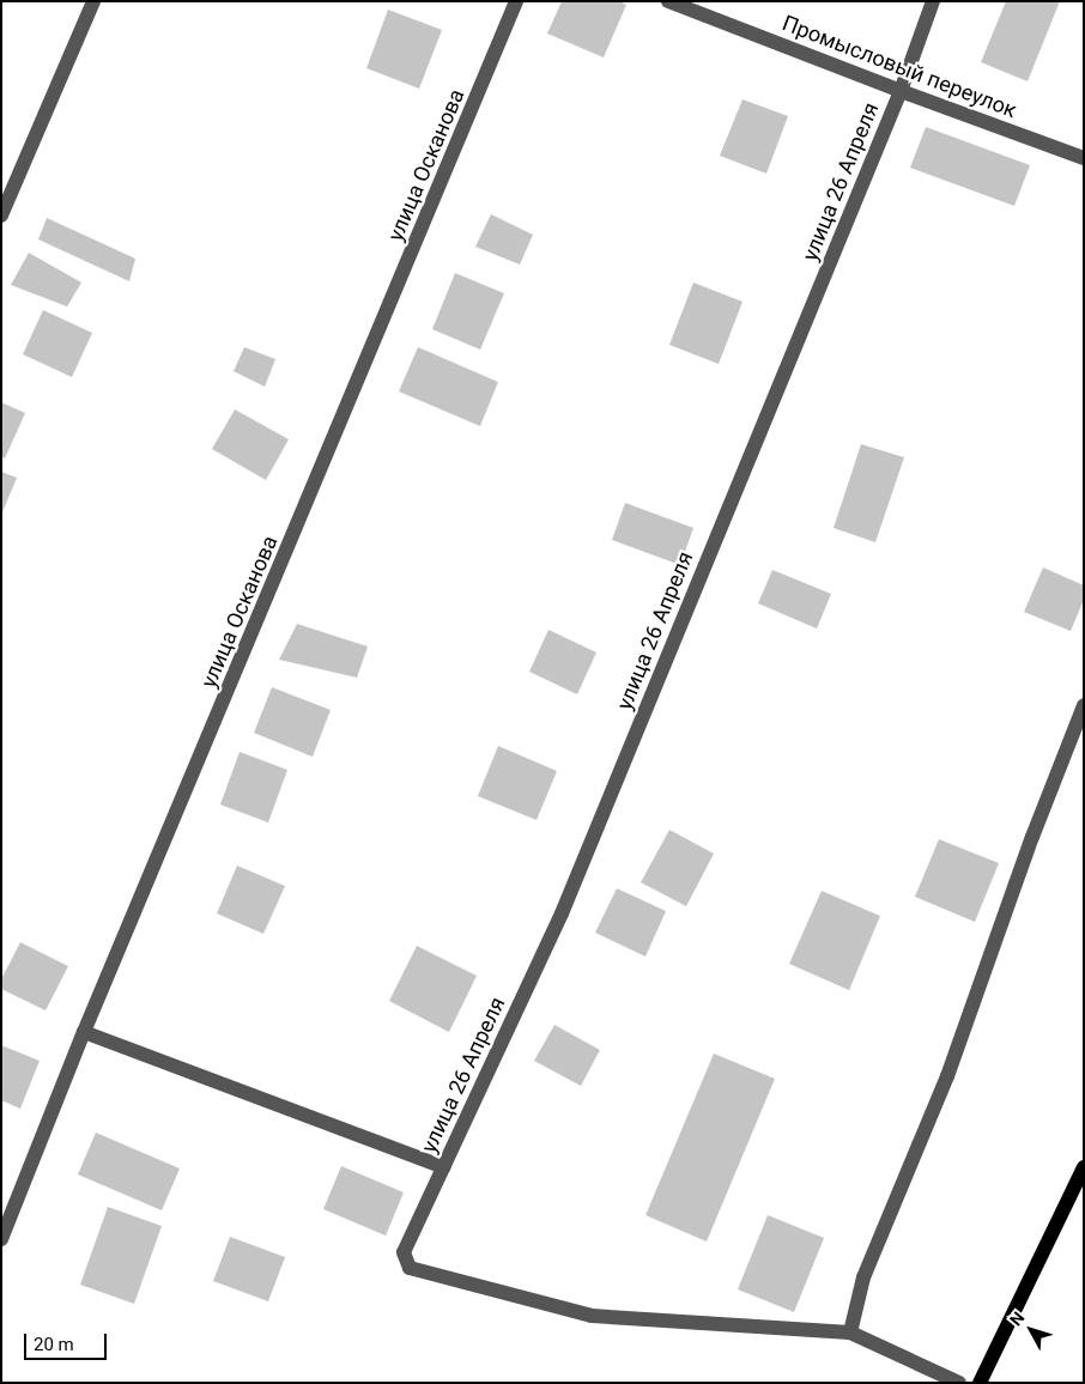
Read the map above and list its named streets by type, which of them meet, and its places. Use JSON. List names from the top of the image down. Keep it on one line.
{"streets":{"street":["Промысловый переулок","улица Осканова","улица 26 Апреля"]},"crossings":[["Промысловый переулок","улица 26 Апреля"]],"scale_bar":"20 m","north":"top left"}
